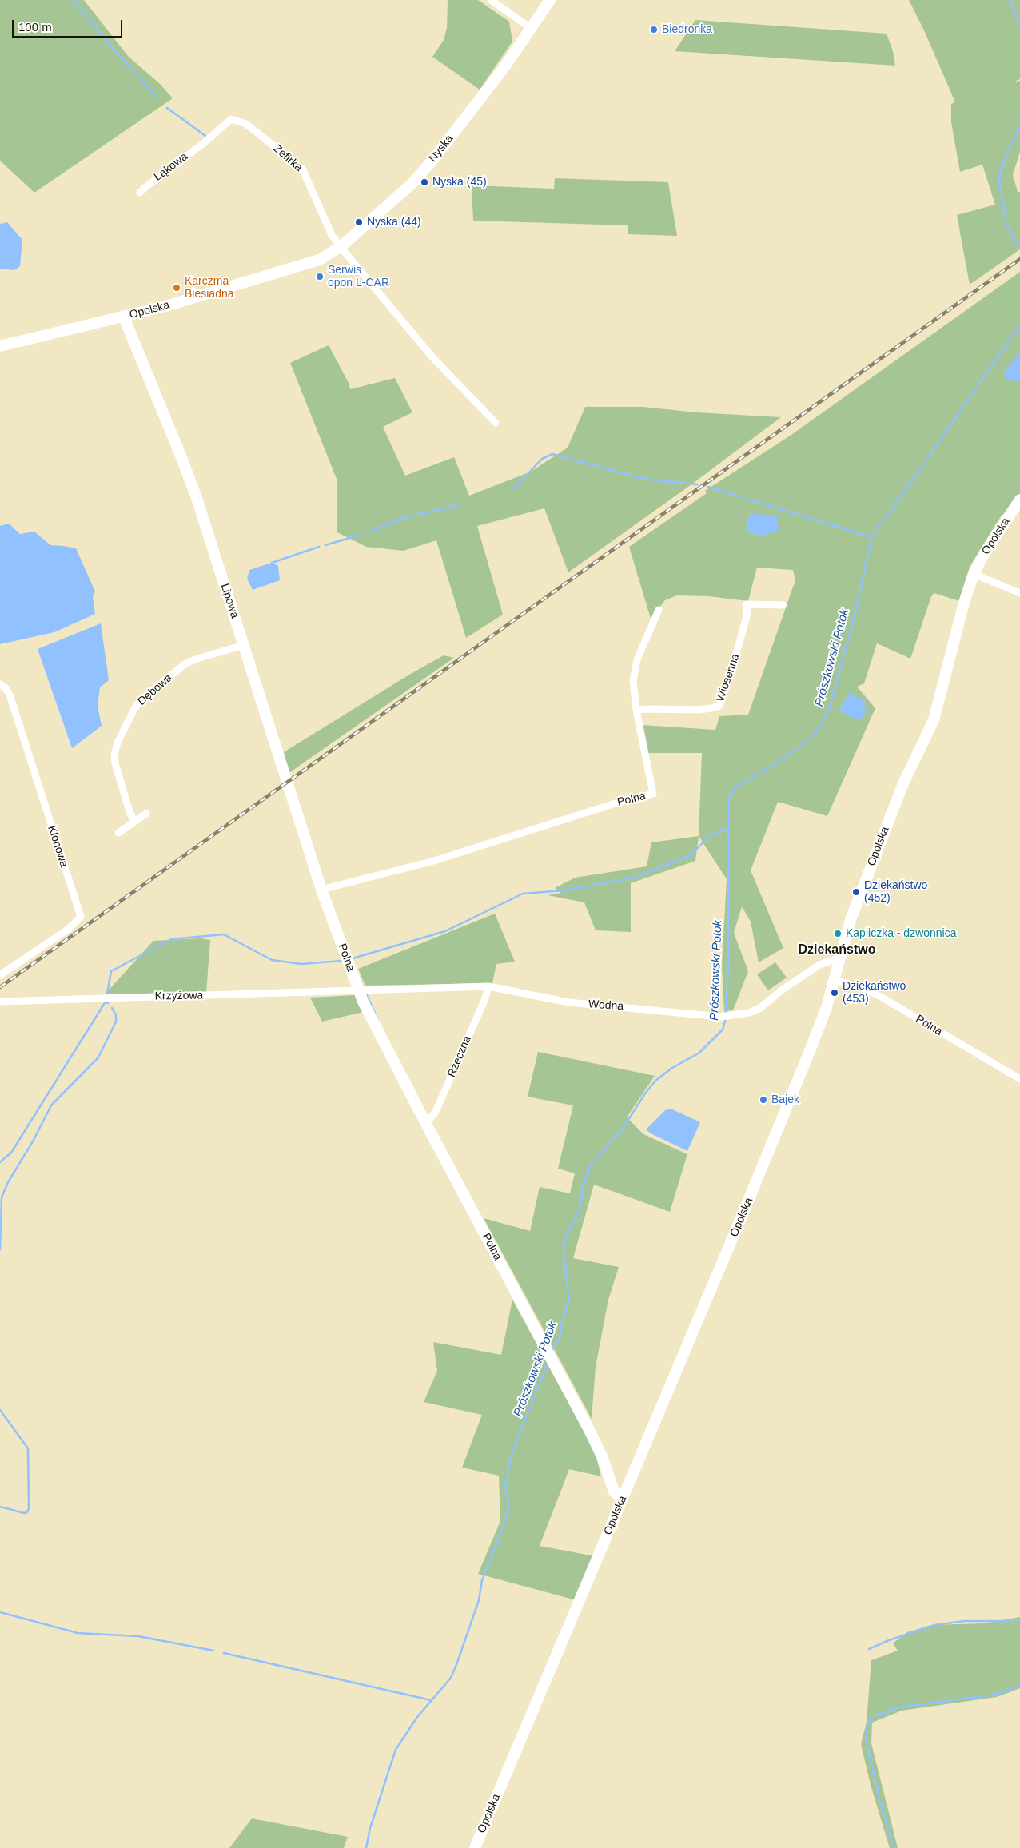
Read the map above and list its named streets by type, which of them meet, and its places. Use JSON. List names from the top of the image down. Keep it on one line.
{"streets":{"street":["Nyska","Zefirka","Łąkowa","Opolska","Lipowa","Wiosenna","Dębowa","Polna","Klonowa","Krzyżowa","Wodna","Rzeczna"]},"crossings":[["Nyska","Zefirka"],["Nyska","Opolska"],["Zefirka","Łąkowa"],["Zefirka","Opolska"],["Opolska","Lipowa"],["Opolska","Polna"],["Opolska","Wodna"],["Lipowa","Dębowa"],["Lipowa","Polna"],["Wiosenna","Polna"],["Polna","Krzyżowa"],["Polna","Wodna"],["Polna","Rzeczna"],["Krzyżowa","Wodna"],["Wodna","Rzeczna"]],"districts":["Dziekaństwo"],"water":["Prószkowski Potok"],"places":["Biedronka","Nyska (45)","Nyska (44)","Serwis opon L-CAR","Karczma Biesiadna","Dziekaństwo (452)","Kapliczka - dzwonnica","Dziekaństwo (453)","Bajek"],"scale_bar":"100 m"}
